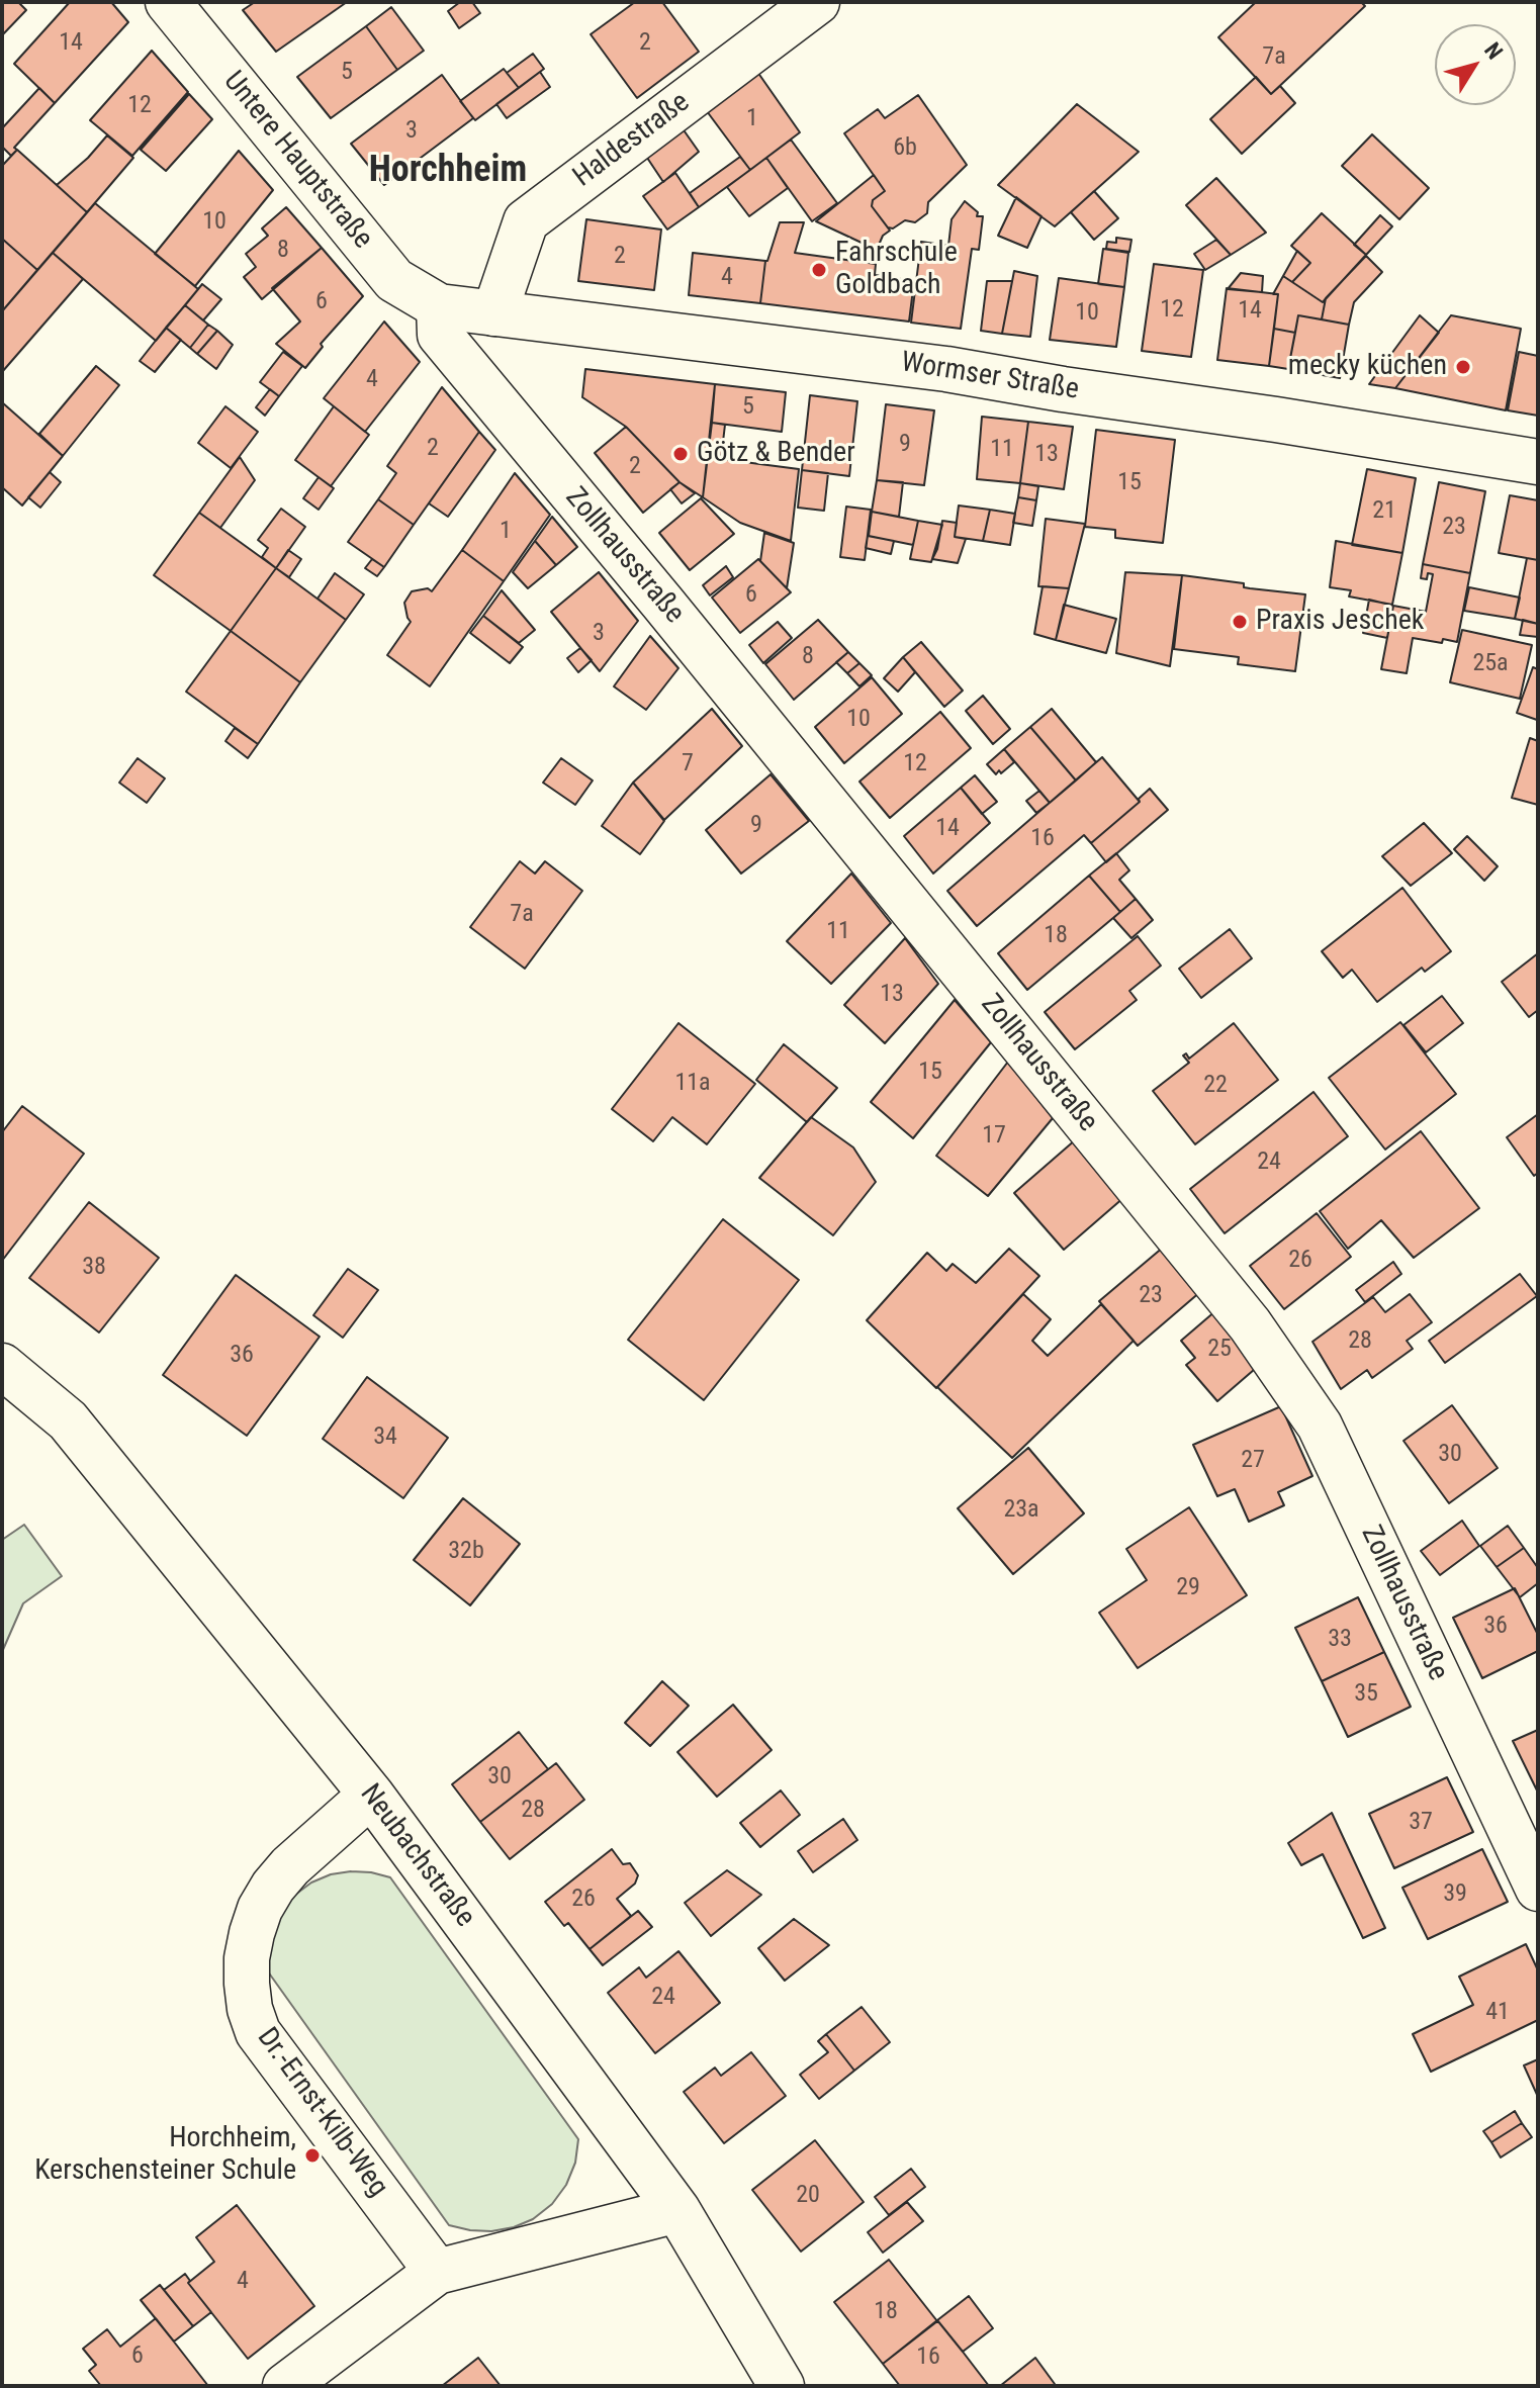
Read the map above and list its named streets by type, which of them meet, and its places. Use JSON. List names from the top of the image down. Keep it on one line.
{"streets":{"street":["Haldestraße","Untere Hauptstraße","Wormser Straße","Zollhausstraße","Neubachstraße","Dr.-Ernst-Kilb-Weg"]},"crossings":[["Haldestraße","Wormser Straße"],["Untere Hauptstraße","Wormser Straße"],["Untere Hauptstraße","Zollhausstraße"],["Wormser Straße","Zollhausstraße"],["Neubachstraße","Dr.-Ernst-Kilb-Weg"]],"districts":["Horchheim"],"places":["Fahrschule Goldbach","mecky küchen","Götz & Bender","Praxis Jeschek","Horchheim, Kerschensteiner Schule"],"house_numbers":["14","2","7a","5","12","1","3","6b","10","8","2","4","6","12","14","10","4","5","9","2","11","13","2","15","21","23","1","6","3","8","25a","10","7","12","9","14","16","7a","11","18","13","15","11a","22","17","24","26","38","23","28","25","36","34","30","27","23a","32b","29","36","33","35","30","28","37","39","26","24","41","20","4","18","6","16"],"north":"top right"}
